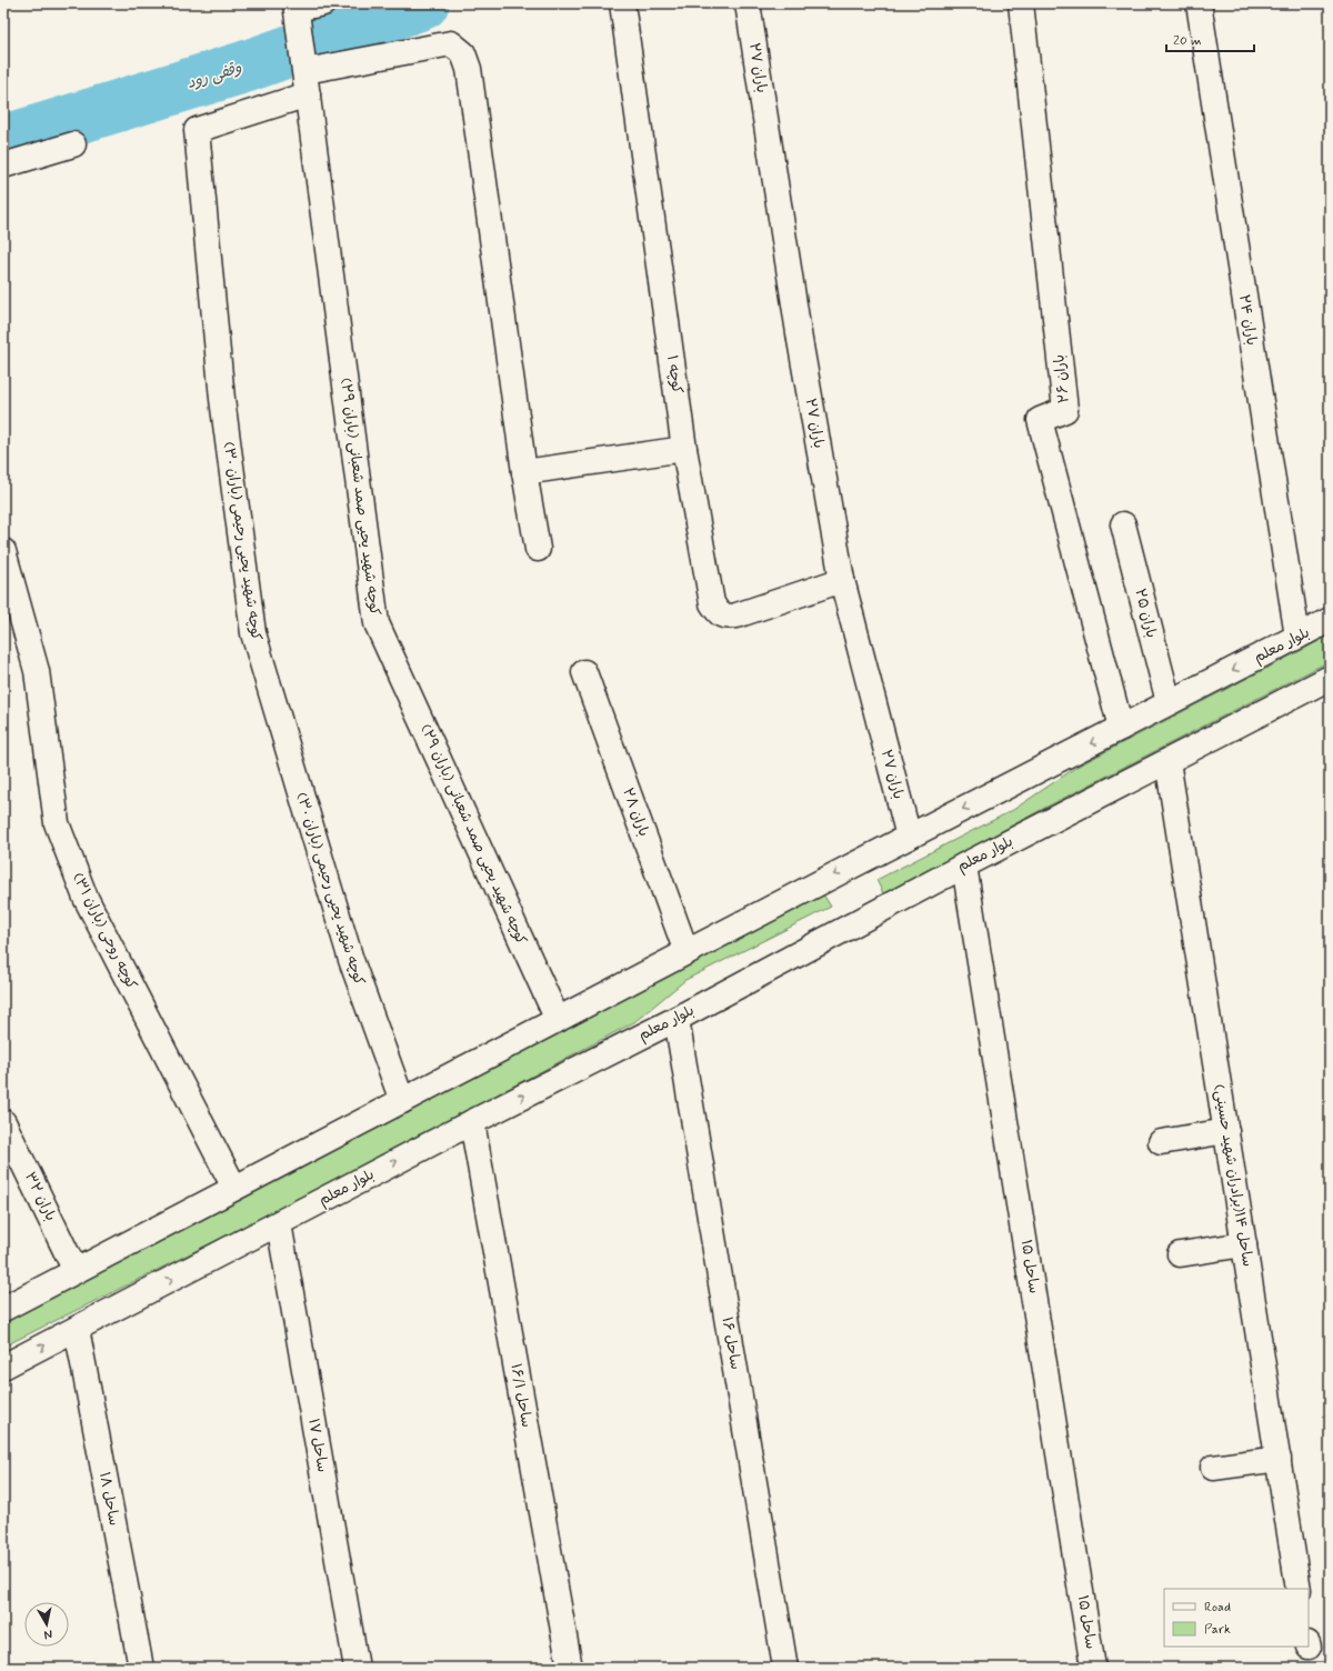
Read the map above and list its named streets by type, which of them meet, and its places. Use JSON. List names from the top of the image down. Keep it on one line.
{"streets":{"street":["باران ۲۷","باران ۲۴","کوچه ۱","باران ۲۶","کوچه شهید یحیی صمد شعبانی (باران ۲۹)","کوچه شهید یحیی رحیمی (باران ۳۰)","باران ۲۵","بلوار معلم","باران ۲۸","کوچه روحی (باران ۳۱)","ساحل ۱۴(برادران شهید حسینی)","باران ۳۲","ساحل ۱۵","ساحل ۱۶","ساحل ۱۶/۱","ساحل ۱۷","ساحل ۱۸"]},"crossings":[["باران ۲۷","کوچه ۱"],["باران ۲۷","بلوار معلم"],["باران ۲۴","بلوار معلم"],["باران ۲۶","بلوار معلم"],["کوچه شهید یحیی صمد شعبانی (باران ۲۹)","کوچه شهید یحیی رحیمی (باران ۳۰)"],["کوچه شهید یحیی صمد شعبانی (باران ۲۹)","بلوار معلم"],["کوچه شهید یحیی رحیمی (باران ۳۰)","بلوار معلم"],["باران ۲۵","بلوار معلم"],["بلوار معلم","باران ۲۸"],["بلوار معلم","کوچه روحی (باران ۳۱)"],["بلوار معلم","ساحل ۱۴(برادران شهید حسینی)"],["بلوار معلم","باران ۳۲"],["بلوار معلم","ساحل ۱۵"],["بلوار معلم","ساحل ۱۶"],["بلوار معلم","ساحل ۱۶/۱"],["بلوار معلم","ساحل ۱۷"],["بلوار معلم","ساحل ۱۸"]],"water":["وقفی رود"],"legend":["Road","Park"],"scale_bar":"20 m","north":"bottom"}
